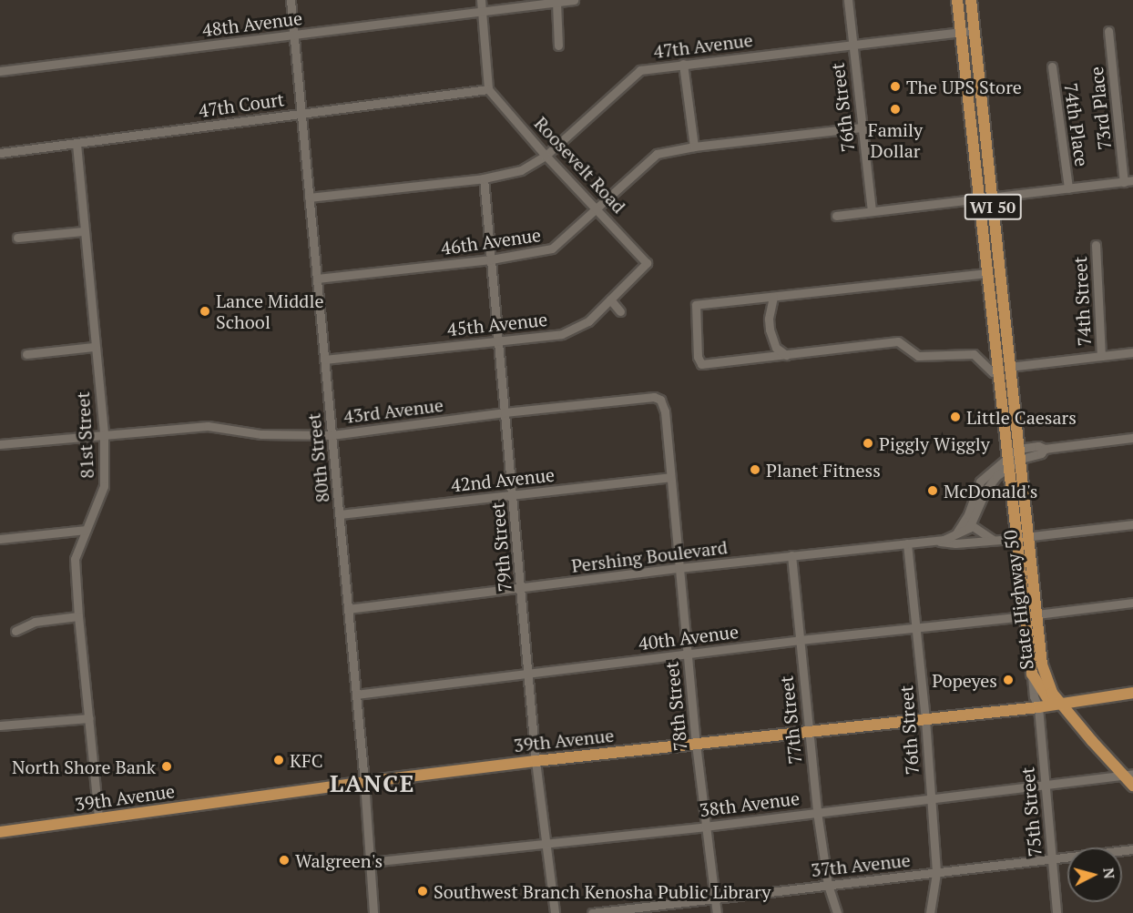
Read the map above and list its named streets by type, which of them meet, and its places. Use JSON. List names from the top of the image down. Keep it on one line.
{"streets":{"main road":["WI 50","State Highway 50","39th Avenue"],"street":["48th Avenue","47th Avenue","47th Court","76th Street","73rd Place","74th Place","Roosevelt Road","46th Avenue","74th Street","45th Avenue","43rd Avenue","81st Street","80th Street","42nd Avenue","79th Street","Pershing Boulevard","40th Avenue","78th Street","77th Street","38th Avenue","75th Street","37th Avenue"]},"crossings":[["48th Avenue","80th Street"],["47th Avenue","76th Street"],["47th Avenue","Roosevelt Road"],["47th Avenue","80th Street"],["47th Avenue","79th Street"],["47th Avenue","State Highway 50"],["47th Court","Roosevelt Road"],["47th Court","81st Street"],["47th Court","80th Street"],["76th Street","46th Avenue"],["76th Street","Pershing Boulevard"],["76th Street","40th Avenue"],["76th Street","39th Avenue"],["76th Street","38th Avenue"],["76th Street","37th Avenue"],["Roosevelt Road","46th Avenue"],["Roosevelt Road","45th Avenue"],["WI 50","State Highway 50"],["WI 50","38th Avenue"],["46th Avenue","80th Street"],["46th Avenue","79th Street"],["45th Avenue","80th Street"],["45th Avenue","79th Street"],["43rd Avenue","81st Street"],["43rd Avenue","80th Street"],["43rd Avenue","79th Street"],["43rd Avenue","78th Street"],["81st Street","39th Avenue"],["80th Street","42nd Avenue"],["80th Street","Pershing Boulevard"],["80th Street","40th Avenue"],["80th Street","39th Avenue"],["80th Street","38th Avenue"],["42nd Avenue","79th Street"],["42nd Avenue","78th Street"],["79th Street","Pershing Boulevard"],["79th Street","40th Avenue"],["79th Street","39th Avenue"],["79th Street","38th Avenue"],["Pershing Boulevard","State Highway 50"],["Pershing Boulevard","78th Street"],["Pershing Boulevard","77th Street"],["State Highway 50","40th Avenue"],["State Highway 50","39th Avenue"],["State Highway 50","38th Avenue"],["State Highway 50","75th Street"],["40th Avenue","78th Street"],["40th Avenue","77th Street"],["78th Street","39th Avenue"],["78th Street","38th Avenue"],["78th Street","37th Avenue"],["77th Street","39th Avenue"],["77th Street","38th Avenue"],["77th Street","37th Avenue"],["39th Avenue","75th Street"],["38th Avenue","75th Street"],["75th Street","37th Avenue"]],"districts":["LANCE"],"places":["The UPS Store","Family Dollar","Lance Middle School","Little Caesars","Piggly Wiggly","Planet Fitness","McDonald's","Popeyes","KFC","North Shore Bank","Walgreen's","Southwest Branch Kenosha Public Library"],"north":"right"}
